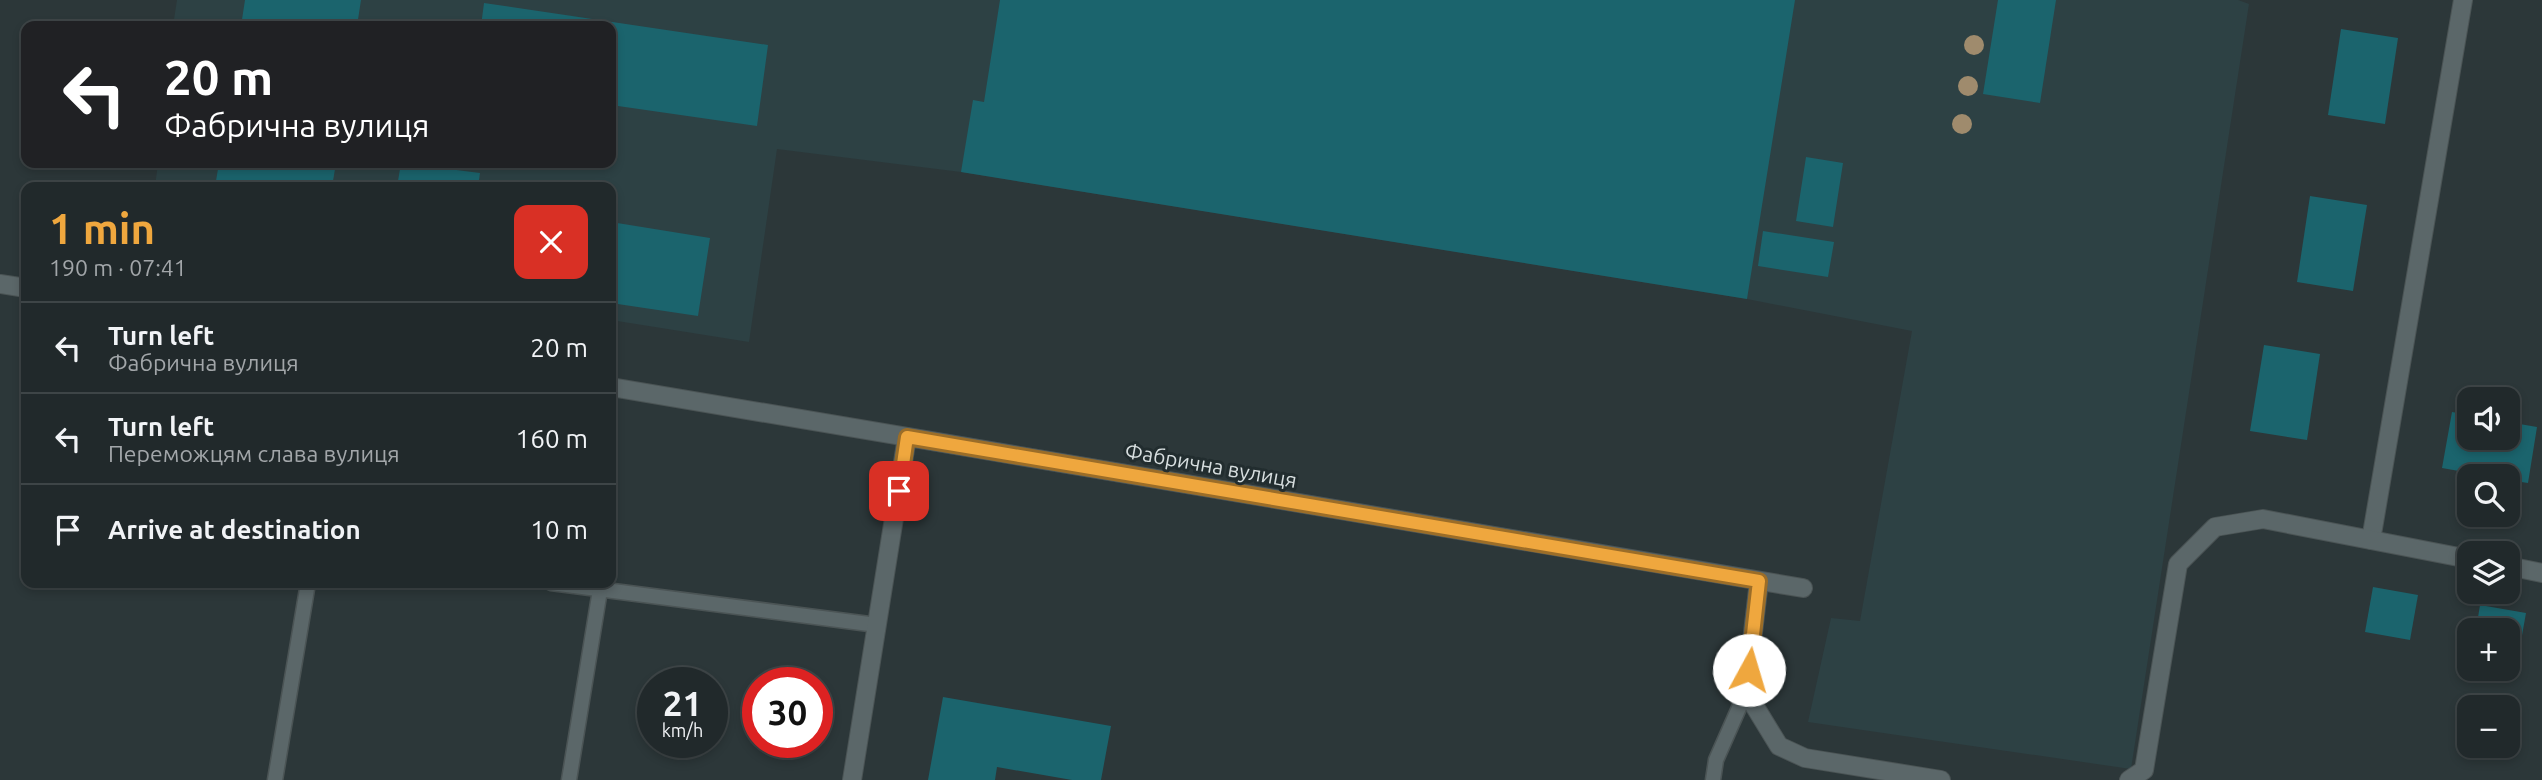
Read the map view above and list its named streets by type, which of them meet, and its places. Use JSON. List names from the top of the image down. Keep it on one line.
{"streets":{"street":["Фабрична вулиця"]},"page":{"turn":["20 m","Фабрична вулиця"],"heading":["1 min","190 m · 07:41"],"list":[{"name":"Turn left","note":"Фабрична вулиця","value":"20 m"},{"name":"Turn left","note":"Переможцям слава вулиця","value":"160 m"},{"name":"Arrive at destination","value":"10 m"}],"map_buttons":["+","−"],"speed":"21 km/h","limit":"30"}}
